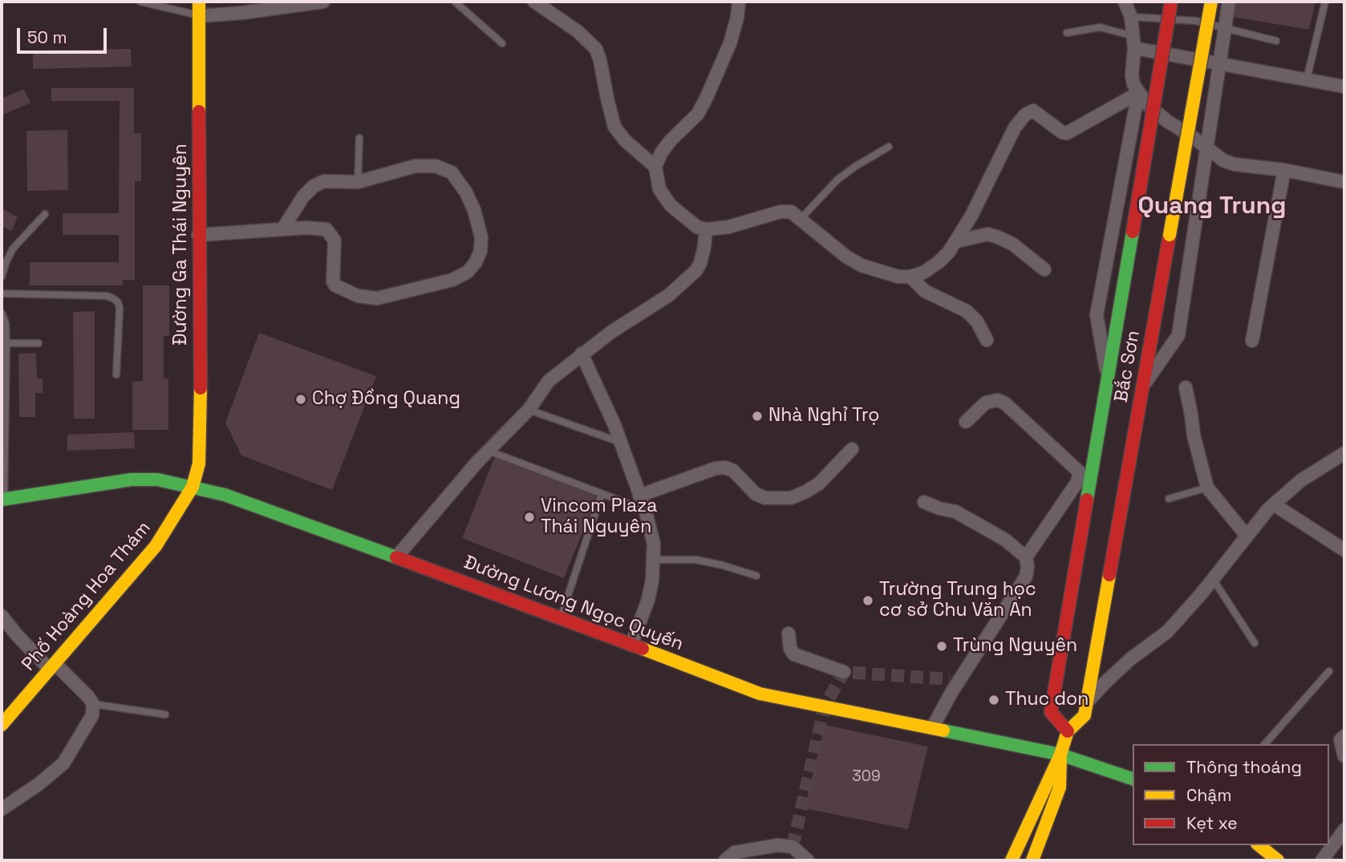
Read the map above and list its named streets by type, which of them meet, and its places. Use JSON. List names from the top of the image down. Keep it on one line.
{"streets":{"main road":["Đường Ga Thái Nguyên","Bắc Sơn","Phố Hoàng Hoa Thám","Đường Lương Ngọc Quyến"]},"crossings":[["Đường Ga Thái Nguyên","Phố Hoàng Hoa Thám"],["Đường Ga Thái Nguyên","Đường Lương Ngọc Quyến"],["Bắc Sơn","Đường Lương Ngọc Quyến"],["Phố Hoàng Hoa Thám","Đường Lương Ngọc Quyến"]],"districts":["Quang Trung"],"places":["Chợ Đồng Quang","Nhà Nghỉ Trọ","Vincom Plaza Thái Nguyên","Trường Trung học cơ sở Chu Văn An","Trùng Nguyên","Thuc don"],"house_numbers":["309"],"legend":["Thông thoáng","Chậm","Kẹt xe"],"scale_bar":"50 m"}
